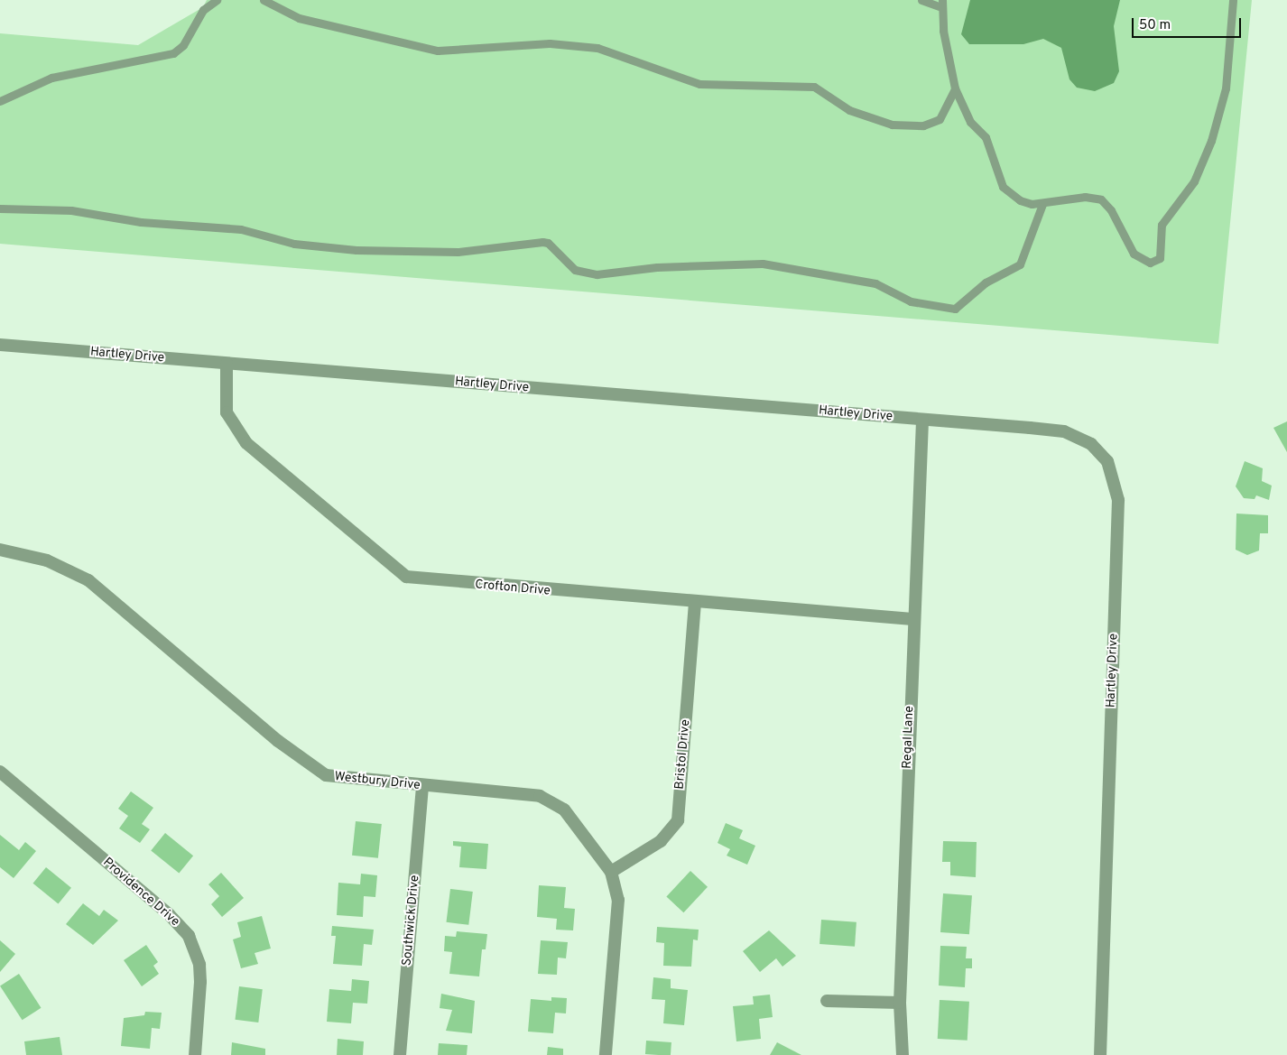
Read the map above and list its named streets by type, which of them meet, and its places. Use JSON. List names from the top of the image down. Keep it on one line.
{"streets":{"street":["Hartley Drive","Crofton Drive","Regal Lane","Bristol Drive","Westbury Drive","Providence Drive","Southwick Drive"]},"crossings":[["Hartley Drive","Crofton Drive"],["Hartley Drive","Regal Lane"],["Crofton Drive","Regal Lane"],["Crofton Drive","Bristol Drive"],["Bristol Drive","Westbury Drive"],["Westbury Drive","Southwick Drive"]],"scale_bar":"50 m"}
